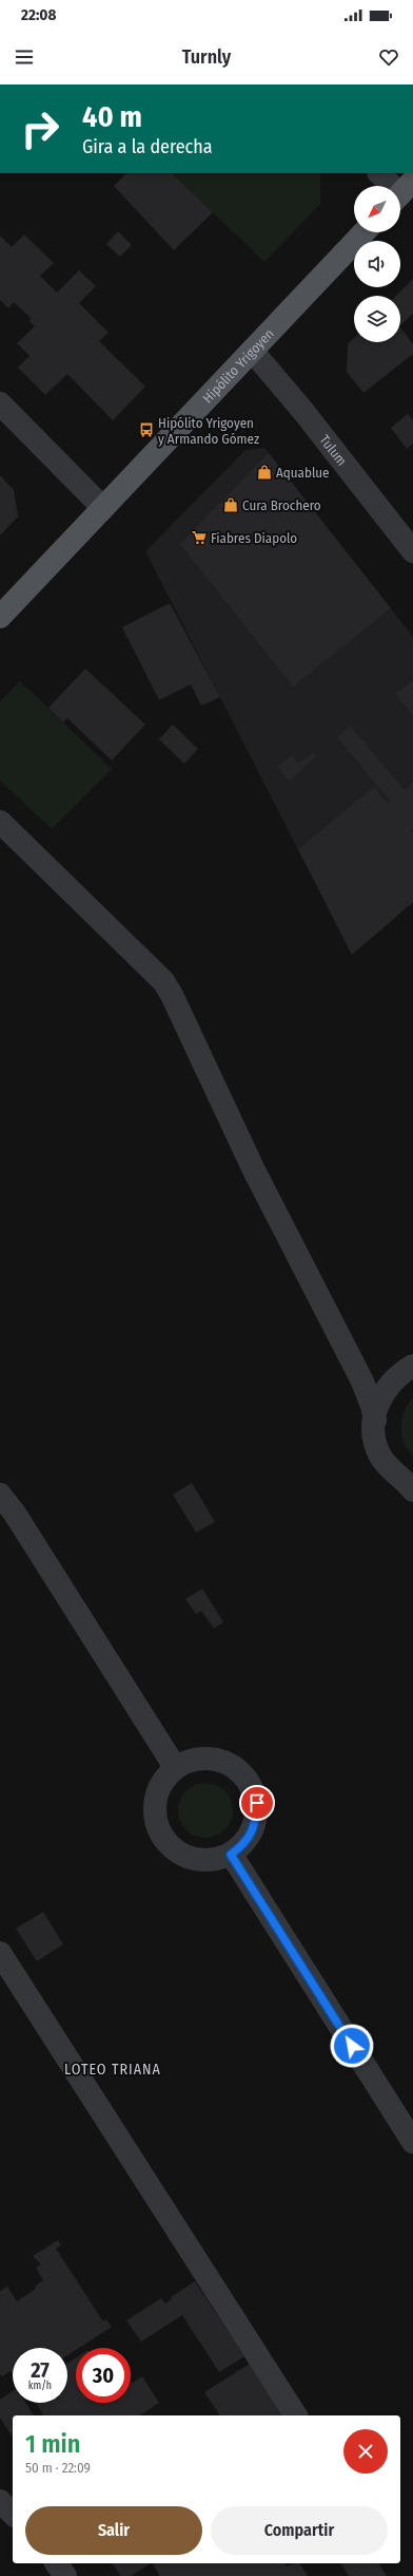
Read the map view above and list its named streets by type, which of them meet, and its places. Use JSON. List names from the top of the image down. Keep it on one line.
{"streets":{"main road":["Hipólito Yrigoyen"],"street":["Tulum"]},"crossings":[["Hipólito Yrigoyen","Tulum"]],"districts":["LOTEO TRIANA"],"places":{"bus stop":["Hipólito Yrigoyen y Armando Gómez"],"shop":["Aquablue","Cura Brochero"],"supermarket":["Fiabres Diapolo"]},"north":"bottom left","page":{"status":"22:08","header":"Turnly","turn":["40 m","Gira a la derecha"],"speed":"27 km/h","limit":"30","heading":["1 min","50 m · 22:09"],"buttons":["Salir","Compartir"]}}
